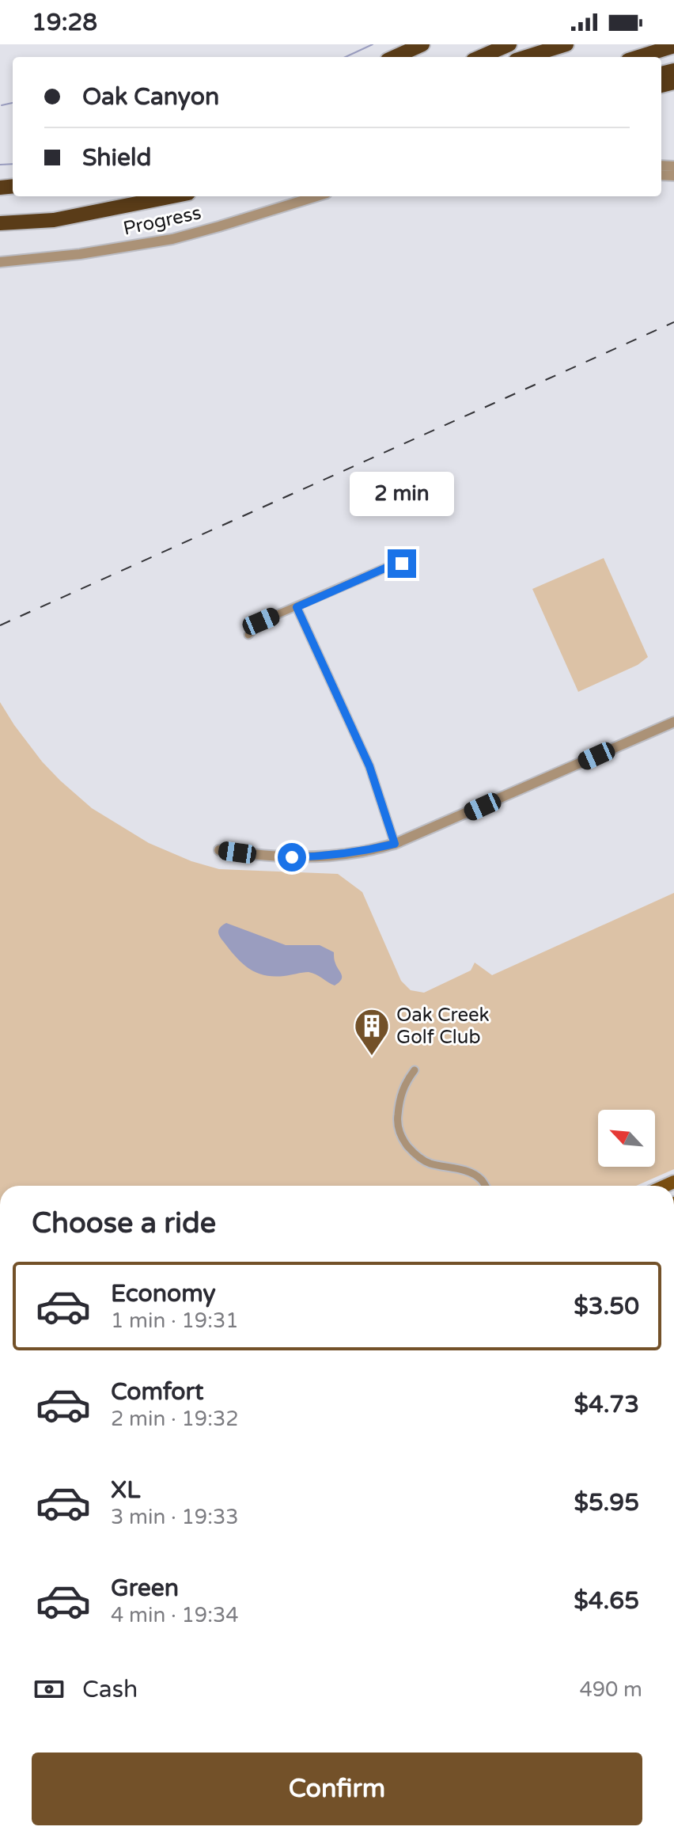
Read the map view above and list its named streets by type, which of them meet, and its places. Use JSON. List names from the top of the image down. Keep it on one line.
{"streets":{"street":["Progress"]},"places":{"building":["Oak Creek Golf Club"]},"north":"top left","page":{"status":"19:28","banner":["Oak Canyon","Shield"],"bubble":"2 min","heading":"Choose a ride","list":[{"name":"Economy","note":"1 min · 19:31","value":"$3.50"},{"name":"Comfort","note":"2 min · 19:32","value":"$4.73"},{"name":"XL","note":"3 min · 19:33","value":"$5.95"},{"name":"Green","note":"4 min · 19:34","value":"$4.65"}],"pay":["Cash","490 m"],"buttons":"Confirm"}}
